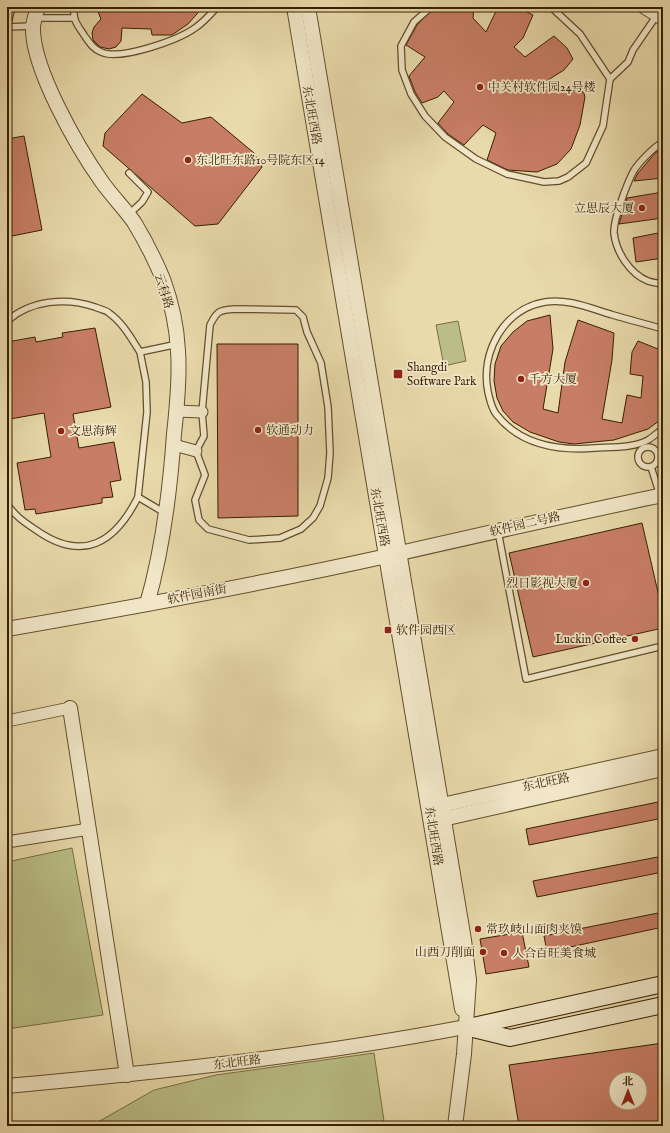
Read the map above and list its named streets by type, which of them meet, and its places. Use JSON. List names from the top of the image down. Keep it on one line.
{"streets":{"main road":["东北旺路"],"street":["东北旺西路","云科路","软件园二号路","软件园南街"]},"crossings":[["东北旺西路","软件园二号路"],["东北旺西路","软件园南街"],["东北旺西路","东北旺路"],["云科路","软件园南街"],["软件园二号路","软件园南街"]],"places":{"other":["中关村软件园24号楼","东北旺东路10号院东区14","立思辰大厦","千方大厦","软通动力","文思海辉","烈日影视大厦","Luckin Coffee","常玖岐山面肉夹馍","山西刀削面","人合百旺美食城"],"transit":["Shangdi Software Park","软件园西区"]},"north":"top"}
